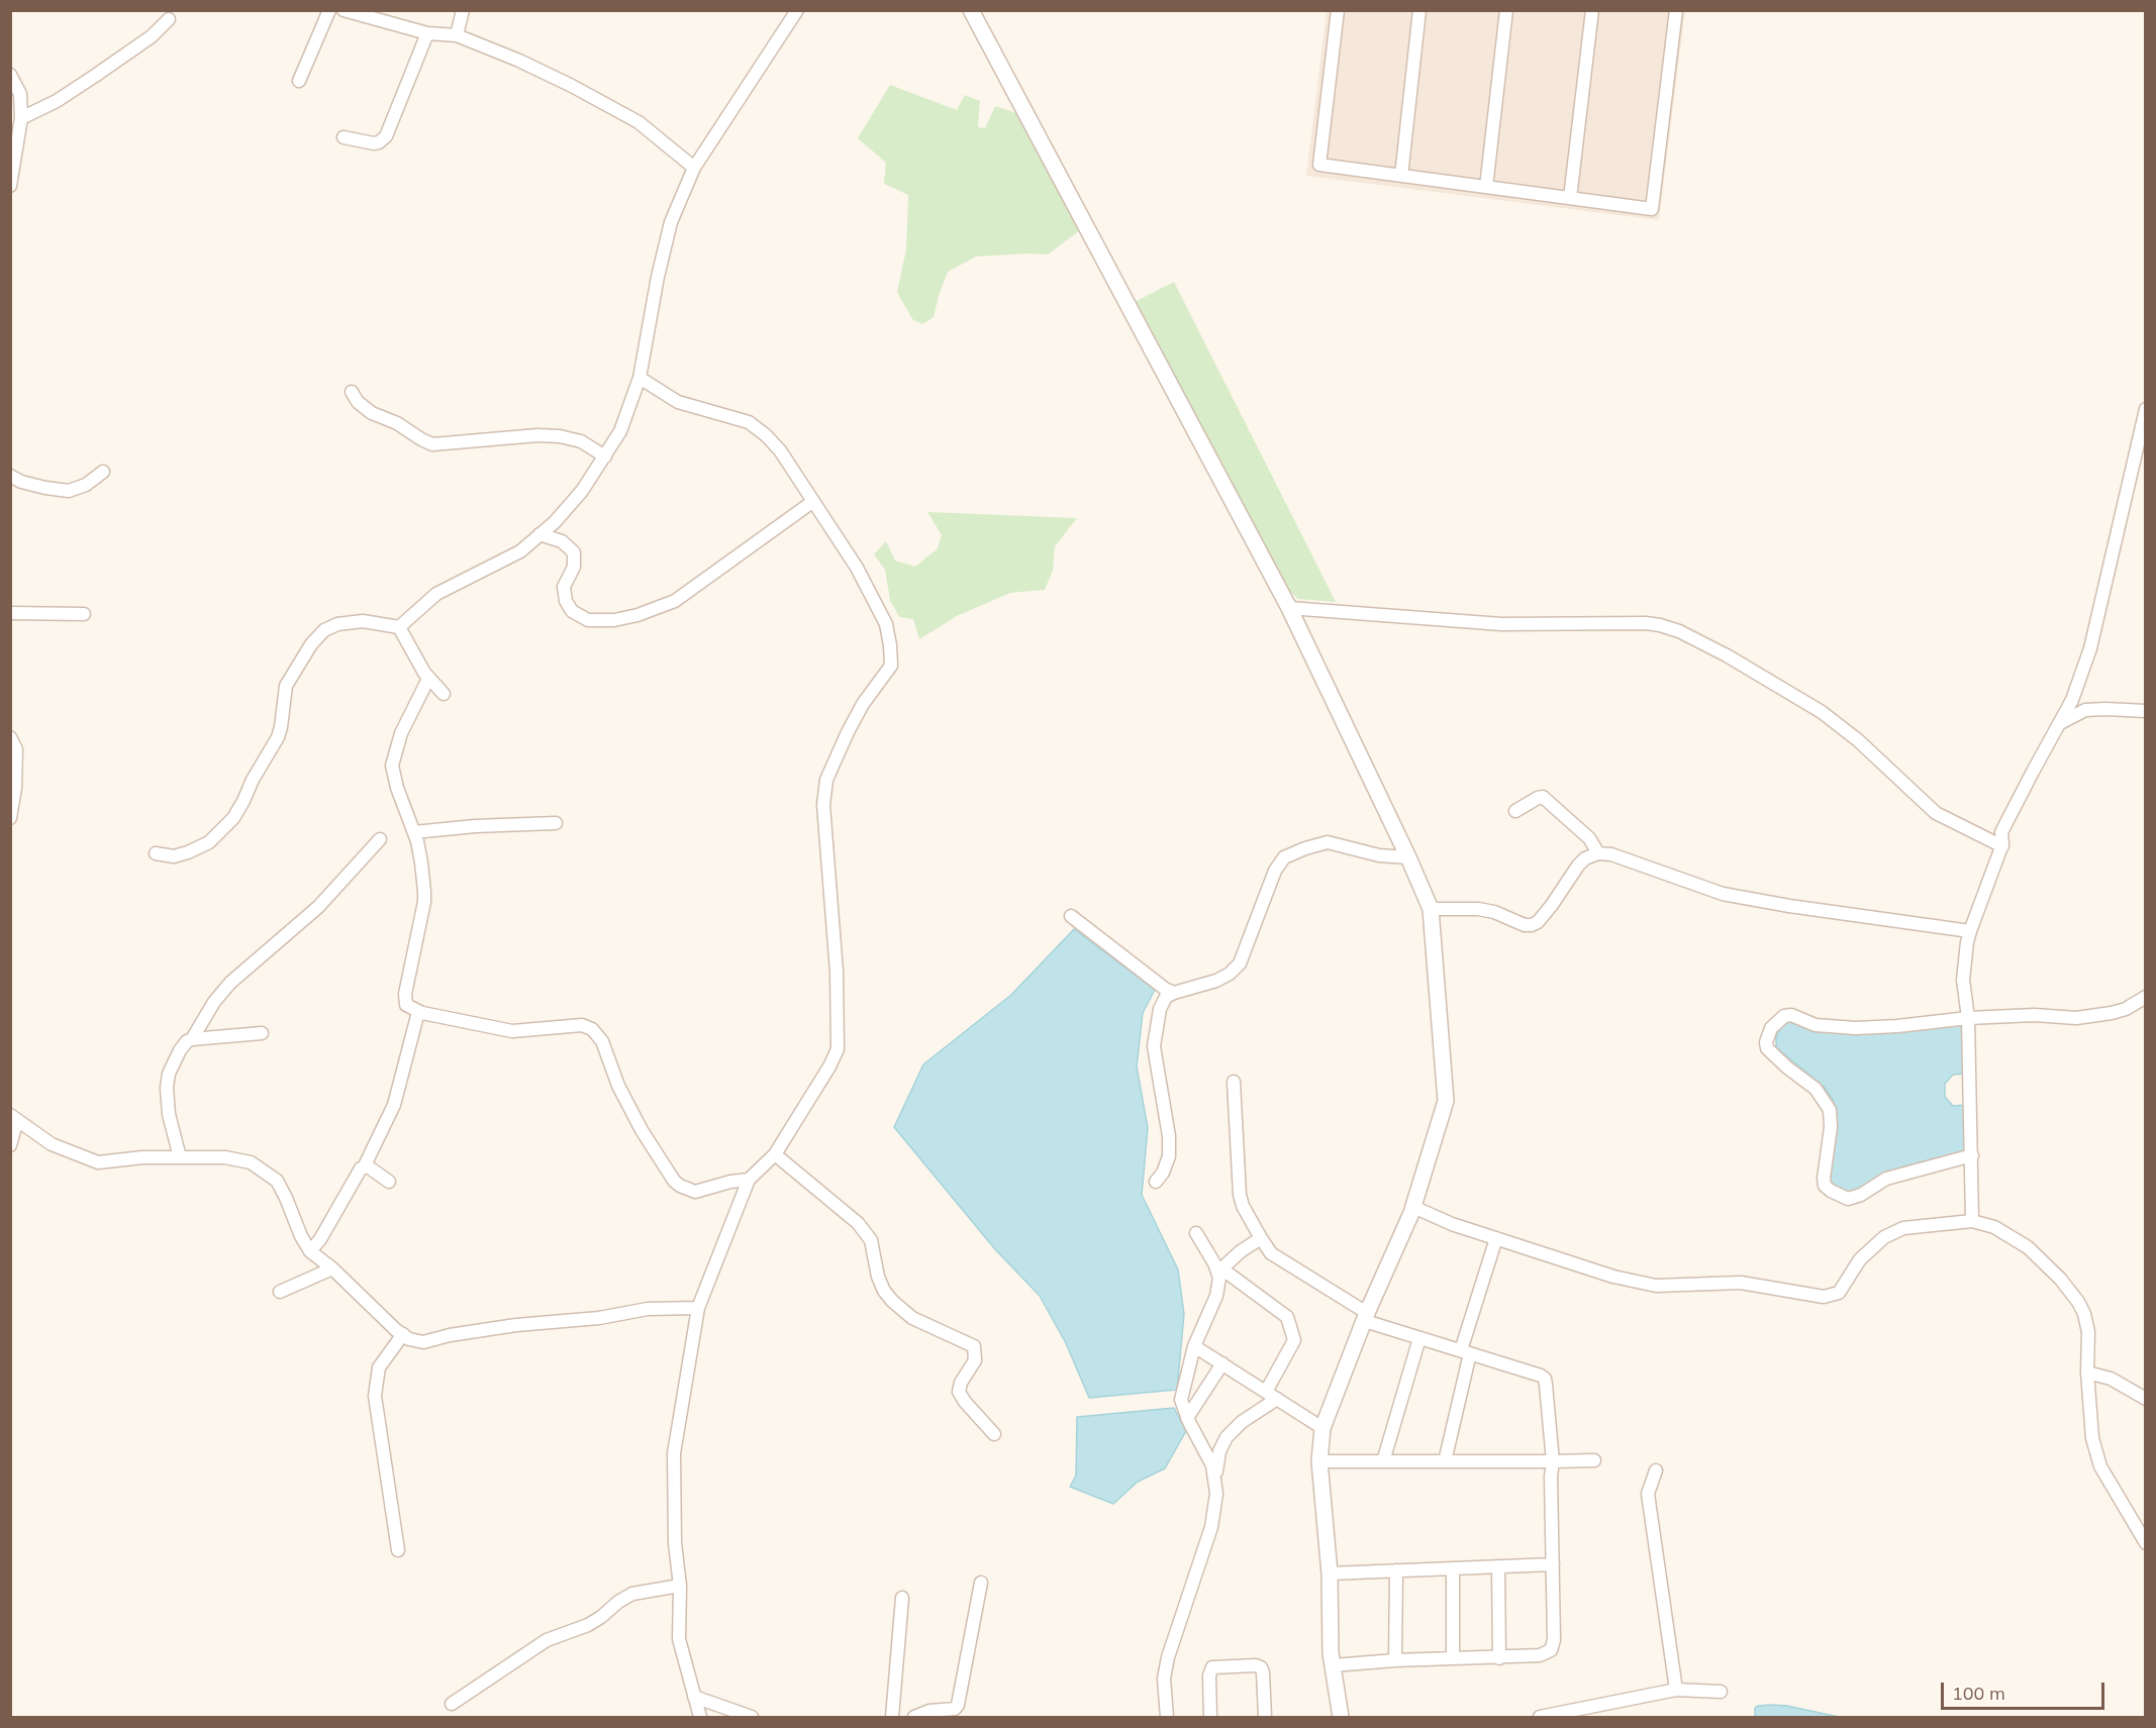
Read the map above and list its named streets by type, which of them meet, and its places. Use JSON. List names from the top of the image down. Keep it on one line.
{"scale_bar":"100 m"}
